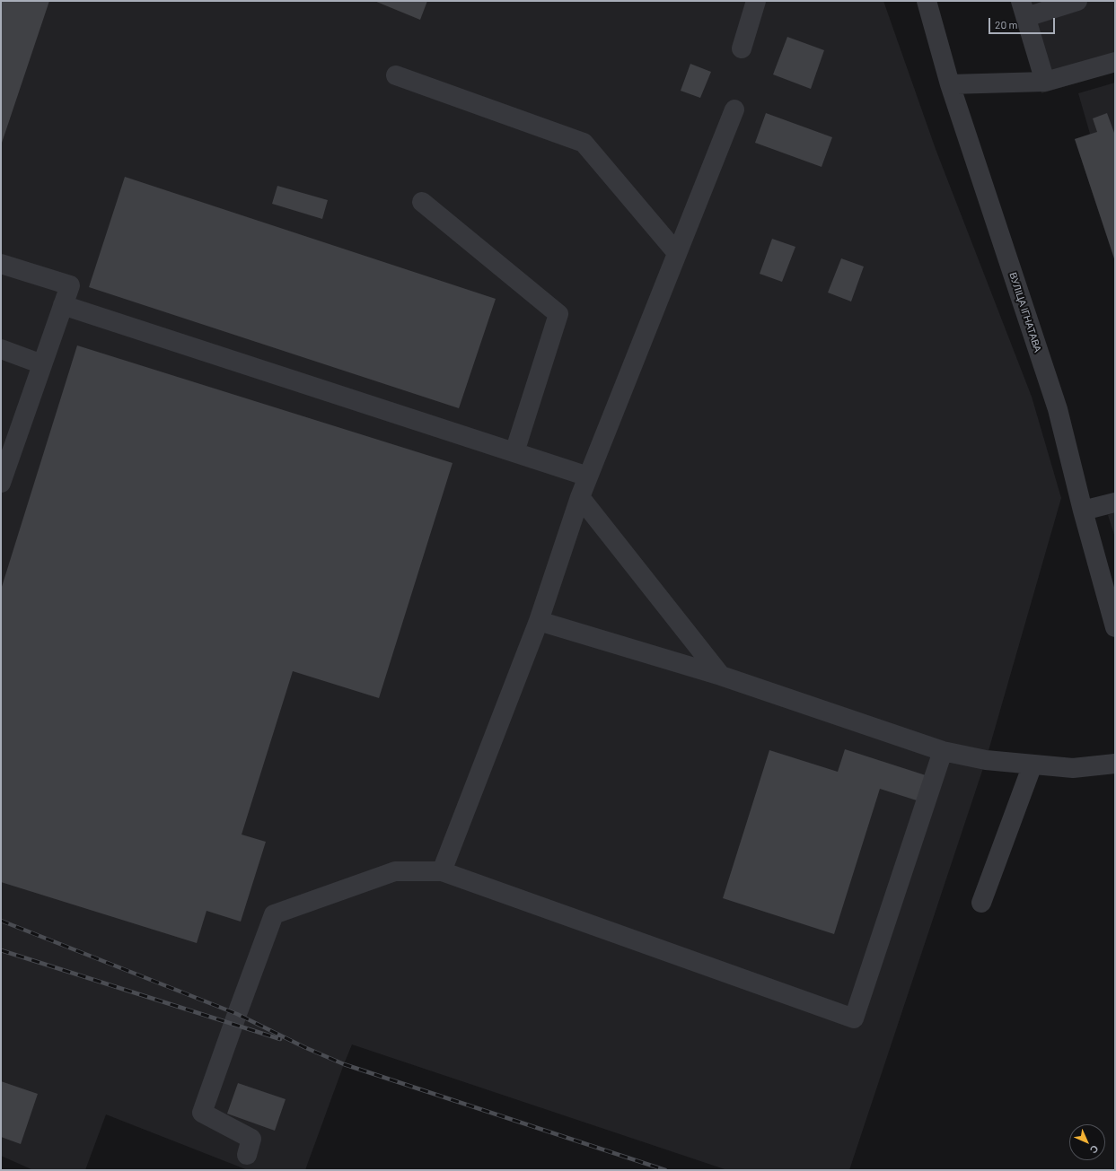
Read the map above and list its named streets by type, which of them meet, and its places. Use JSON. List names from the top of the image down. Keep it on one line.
{"streets":{"street":["ВУЛІЦА ІГНАТАВА"]},"scale_bar":"20 m","north":"bottom right"}
